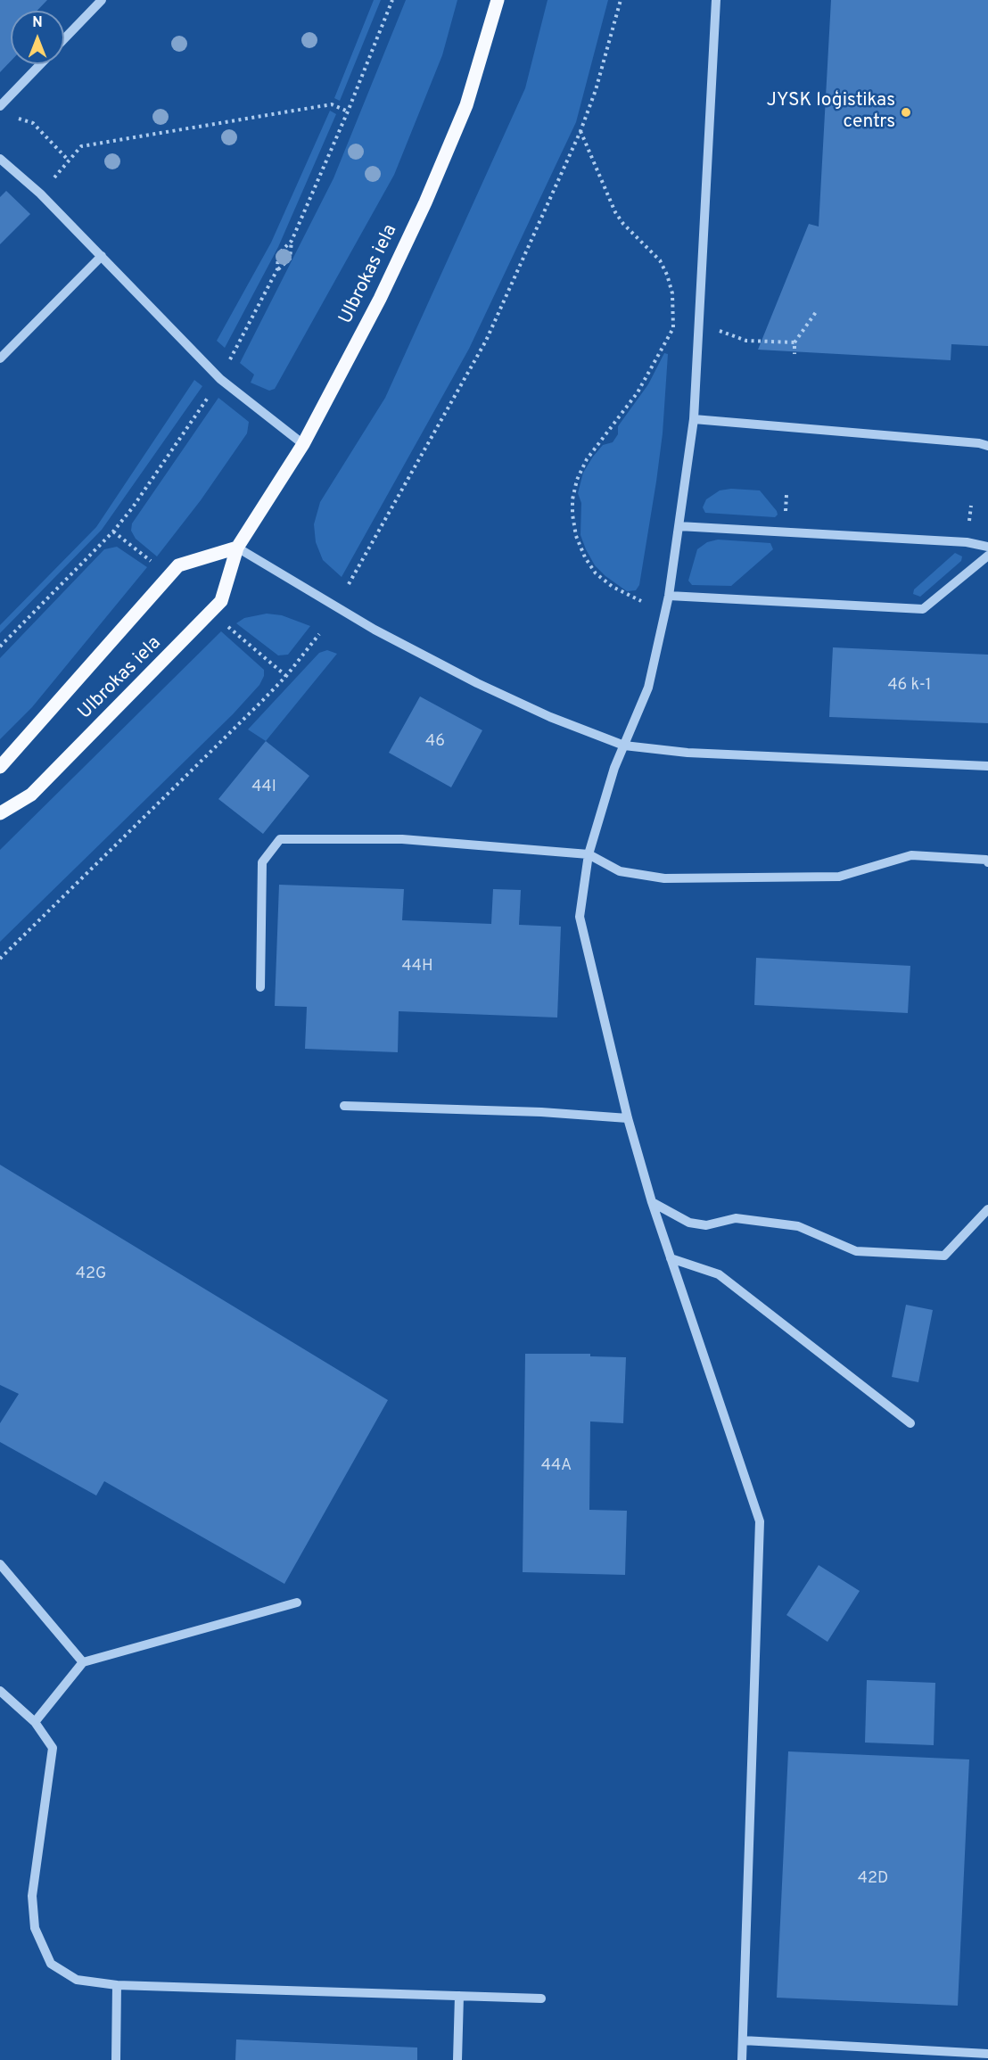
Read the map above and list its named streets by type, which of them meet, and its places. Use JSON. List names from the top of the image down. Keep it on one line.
{"streets":{"main road":["Ulbrokas iela"]},"places":["JYSK loģistikas centrs"],"house_numbers":["46 k-1","46","44I","44H","42G","44A","42D"],"north":"top"}
